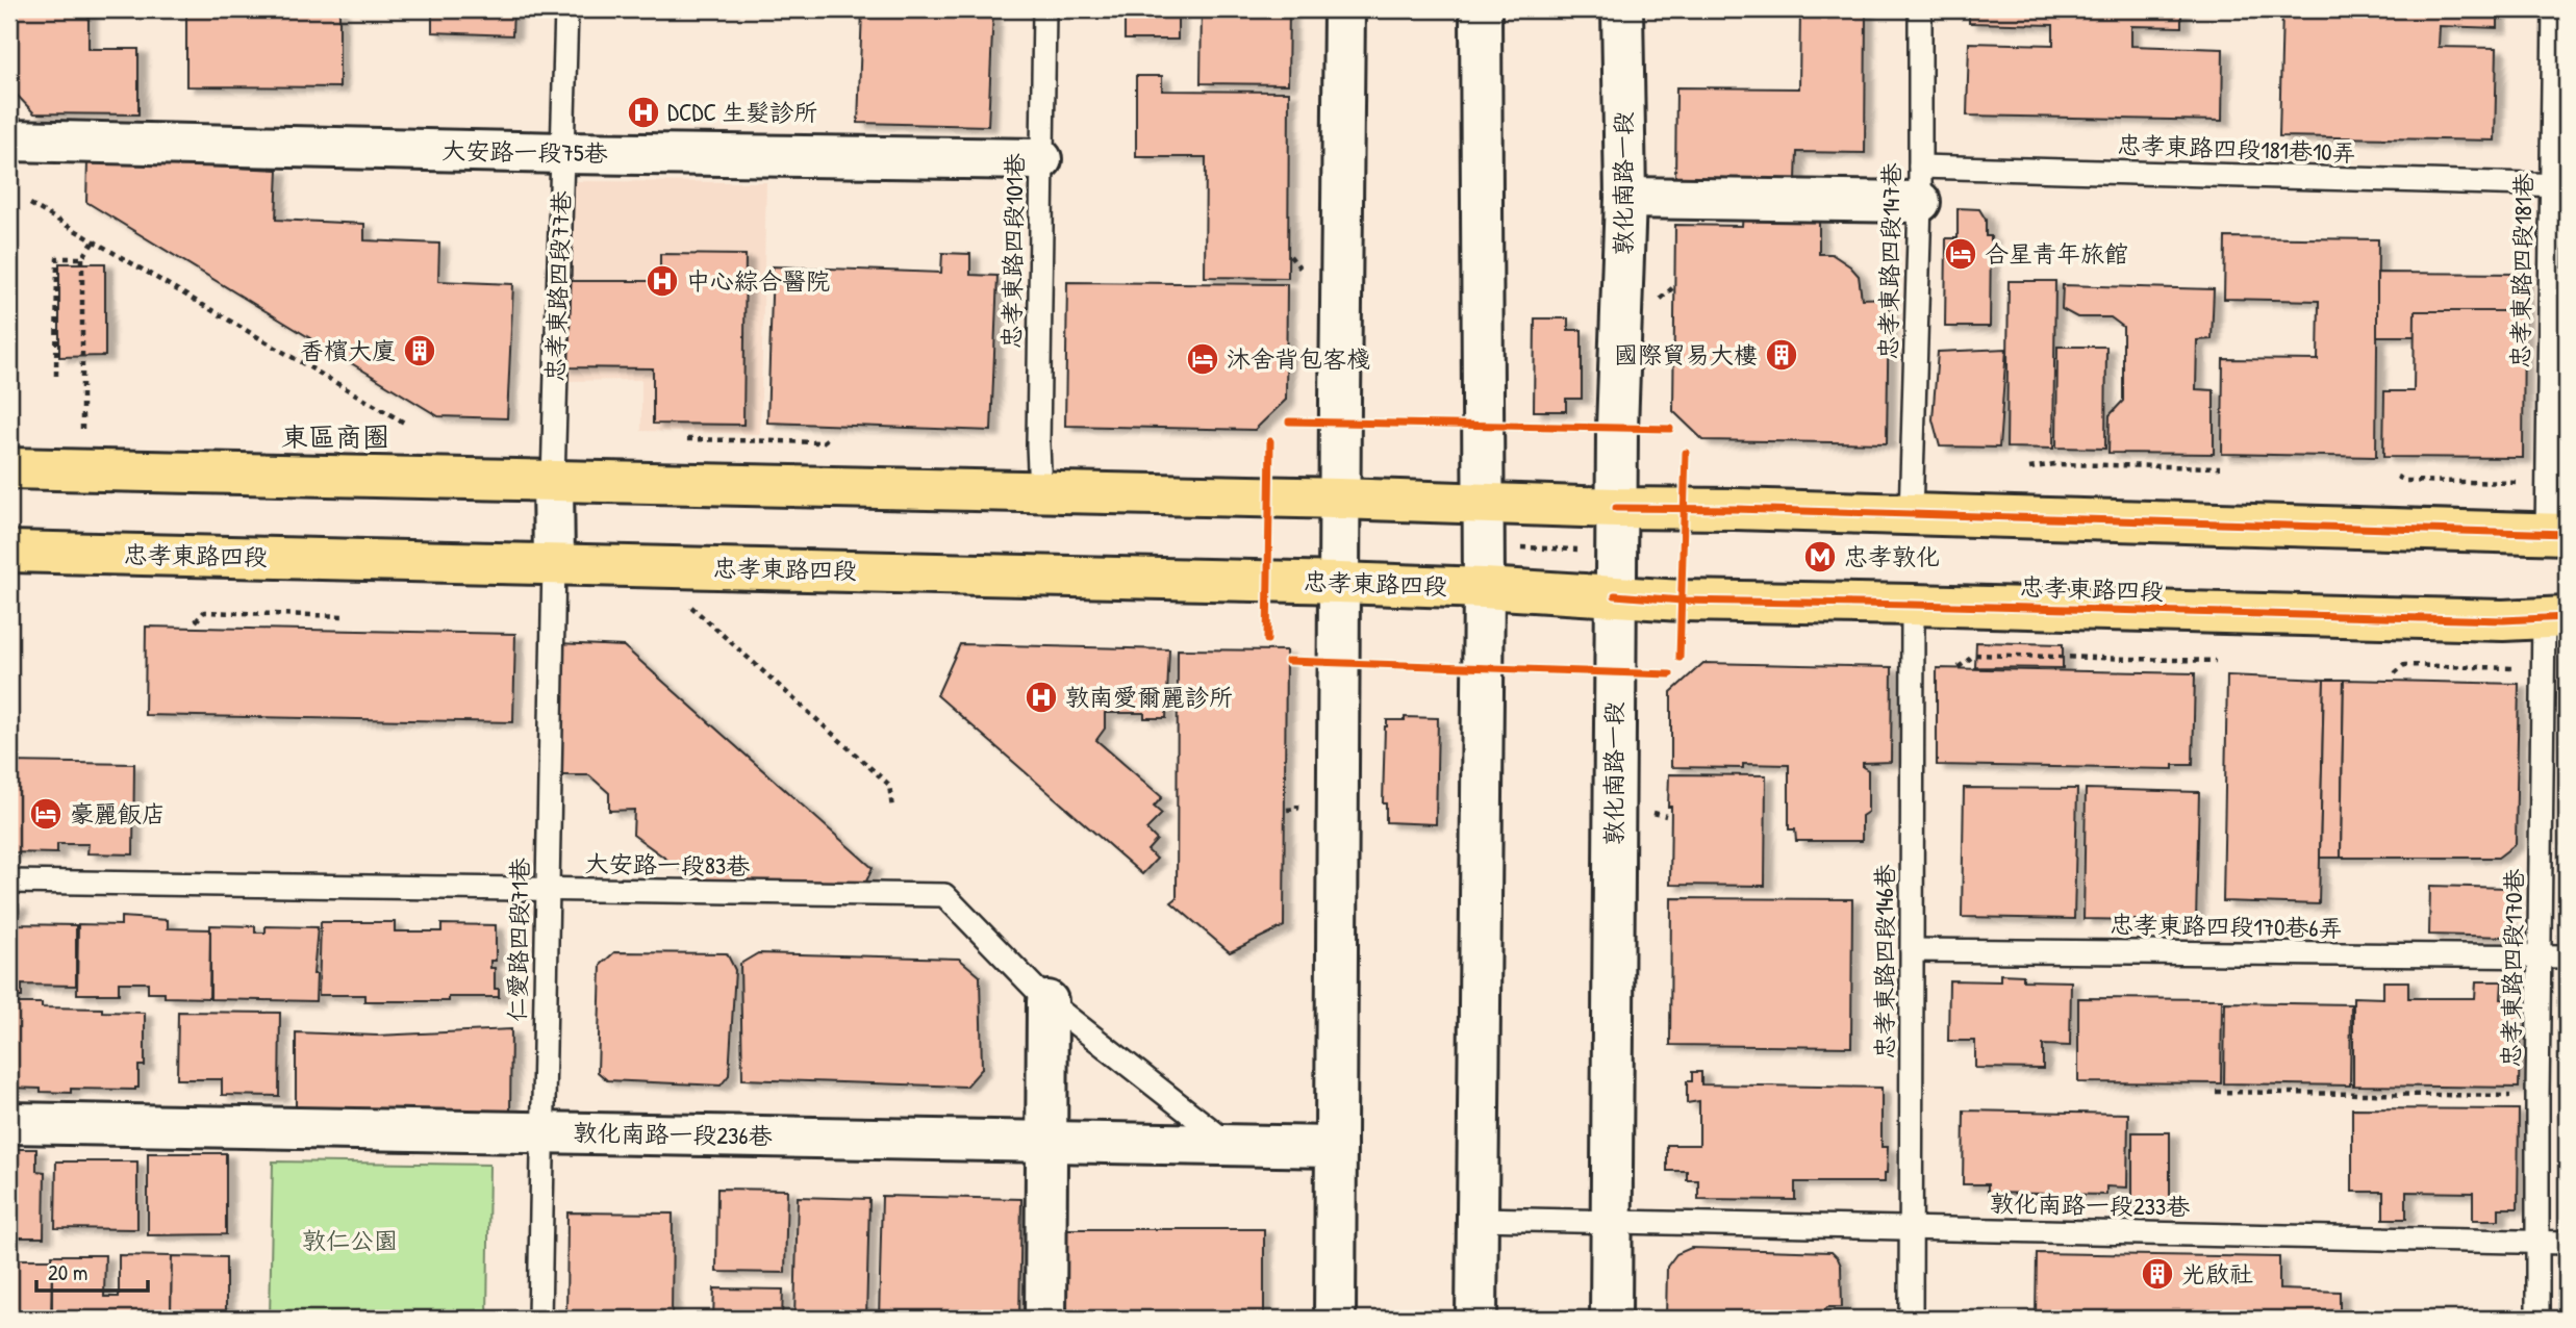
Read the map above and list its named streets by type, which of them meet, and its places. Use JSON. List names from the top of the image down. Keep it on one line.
{"streets":{"main road":["大安路一段75巷","敦化南路一段","忠孝東路四段77巷","忠孝東路四段","敦化南路一段236巷"],"lane":["忠孝東路四段181巷10弄","忠孝東路四段101巷","忠孝東路四段147巷","忠孝東路四段181巷","大安路一段83巷","忠孝東路四段170巷6弄","仁愛路四段71巷","忠孝東路四段146巷","忠孝東路四段170巷","敦化南路一段233巷"]},"crossings":[["忠孝東路四段181巷10弄","忠孝東路四段147巷"],["忠孝東路四段181巷10弄","忠孝東路四段181巷"],["大安路一段75巷","忠孝東路四段101巷"],["大安路一段75巷","忠孝東路四段77巷"],["敦化南路一段","忠孝東路四段"],["敦化南路一段","敦化南路一段233巷"],["忠孝東路四段77巷","忠孝東路四段"],["忠孝東路四段77巷","仁愛路四段71巷"],["忠孝東路四段","仁愛路四段71巷"],["忠孝東路四段","忠孝東路四段146巷"],["忠孝東路四段","忠孝東路四段170巷"],["大安路一段83巷","仁愛路四段71巷"],["大安路一段83巷","敦化南路一段236巷"],["忠孝東路四段170巷6弄","忠孝東路四段146巷"],["忠孝東路四段170巷6弄","忠孝東路四段170巷"],["仁愛路四段71巷","敦化南路一段236巷"],["忠孝東路四段146巷","敦化南路一段233巷"],["忠孝東路四段170巷","敦化南路一段233巷"]],"districts":["東區商圈"],"parks":["敦仁公園"],"places":{"hospital":["DCDC 生髮診所","中心綜合醫院","敦南愛爾麗診所"],"hotel":["合星青年旅館","沐舍背包客棧","豪麗飯店"],"building":["香檳大廈","國際貿易大樓","光啟社"],"metro station":["忠孝敦化"]},"scale_bar":"20 m"}
